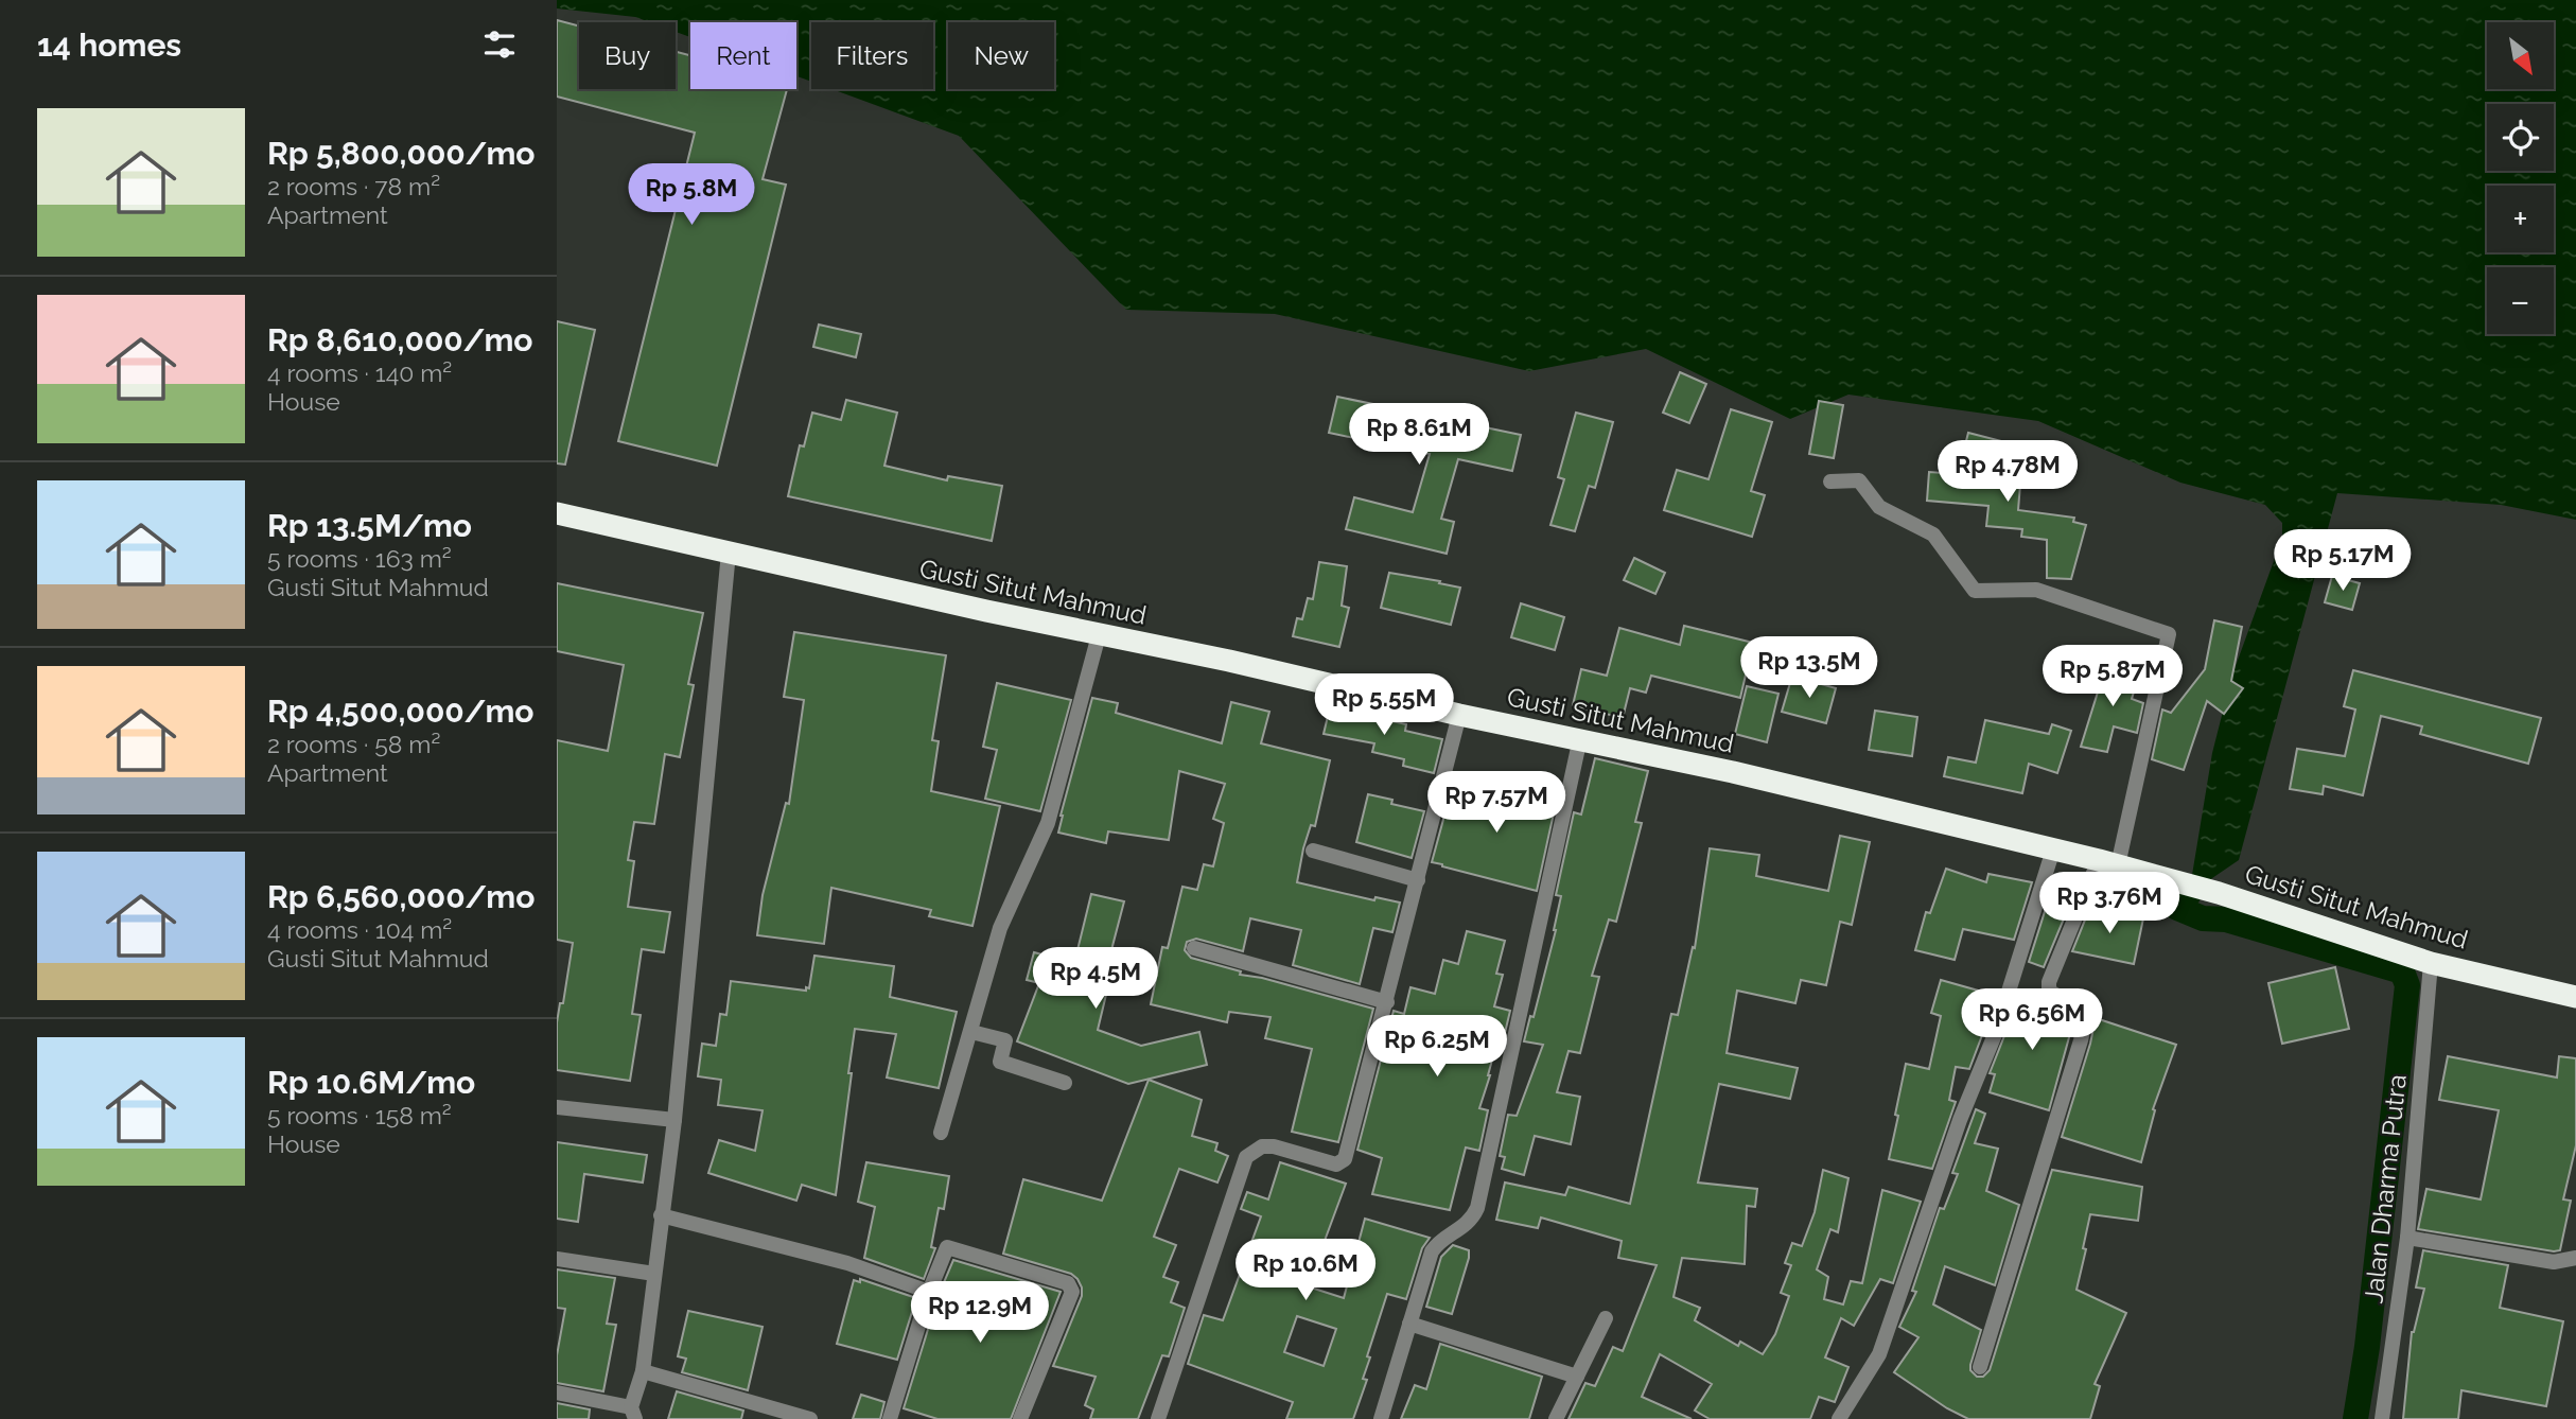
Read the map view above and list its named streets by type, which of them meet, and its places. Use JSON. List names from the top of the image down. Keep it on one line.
{"streets":{"highway":["Gusti Situt Mahmud"],"street":["Jalan Dharma Putra"]},"crossings":[["Gusti Situt Mahmud","Jalan Dharma Putra"]],"north":"bottom right","page":{"heading":"14 homes","map_buttons":["+","−"],"chip":["Buy","Rent","Filters","New"],"list":[{"name":"Rp 5,800,000/mo","note":"2 rooms · 78 m² · Apartment"},{"name":"Rp 8,610,000/mo","note":"4 rooms · 140 m² · House"},{"name":"Rp 13.5M/mo","note":"5 rooms · 163 m² · Gusti Situt Mahmud"},{"name":"Rp 4,500,000/mo","note":"2 rooms · 58 m² · Apartment"},{"name":"Rp 6,560,000/mo","note":"4 rooms · 104 m² · Gusti Situt Mahmud"},{"name":"Rp 10.6M/mo","note":"5 rooms · 158 m² · House"}],"price":["Rp 5.8M","Rp 8.61M","Rp 4.78M","Rp 5.17M","Rp 13.5M","Rp 5.87M","Rp 5.55M","Rp 7.57M","Rp 3.76M","Rp 4.5M","Rp 6.56M","Rp 6.25M","Rp 10.6M","Rp 12.9M"]}}
